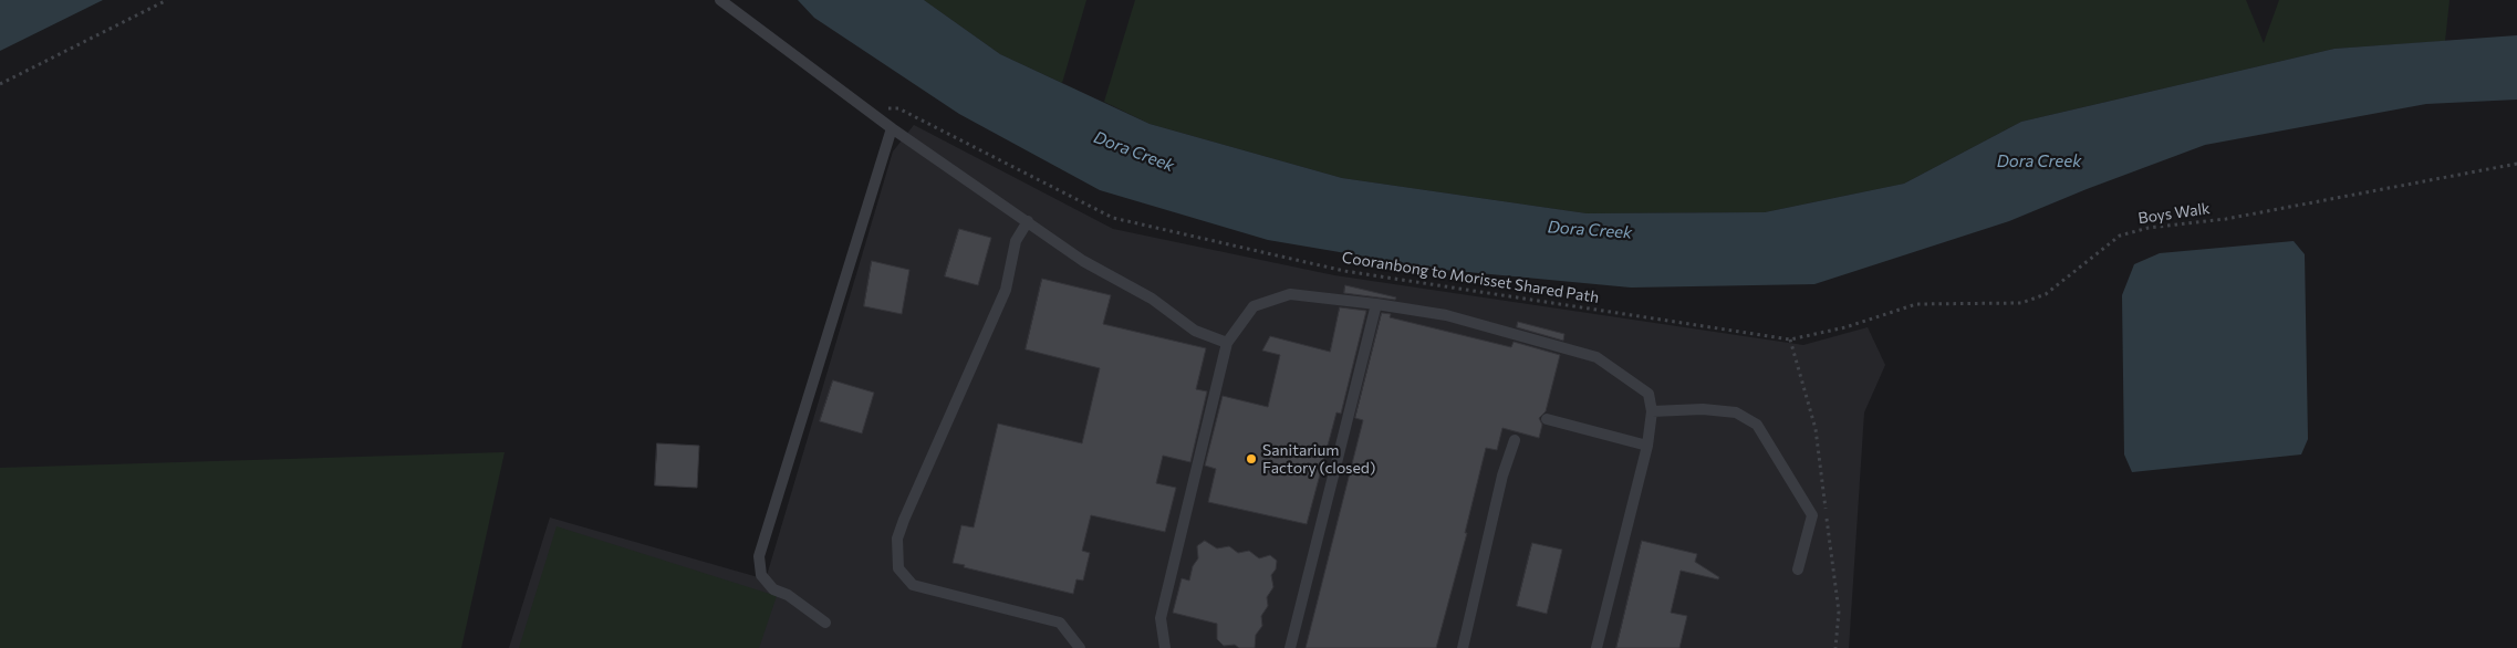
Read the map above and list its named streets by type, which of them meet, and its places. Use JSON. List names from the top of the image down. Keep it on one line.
{"streets":{"path":["Boys Walk","Cooranbong to Morisset Shared Path"]},"crossings":[["Boys Walk","Cooranbong to Morisset Shared Path"]],"water":["Dora Creek"],"places":["Sanitarium Factory (closed)"]}
